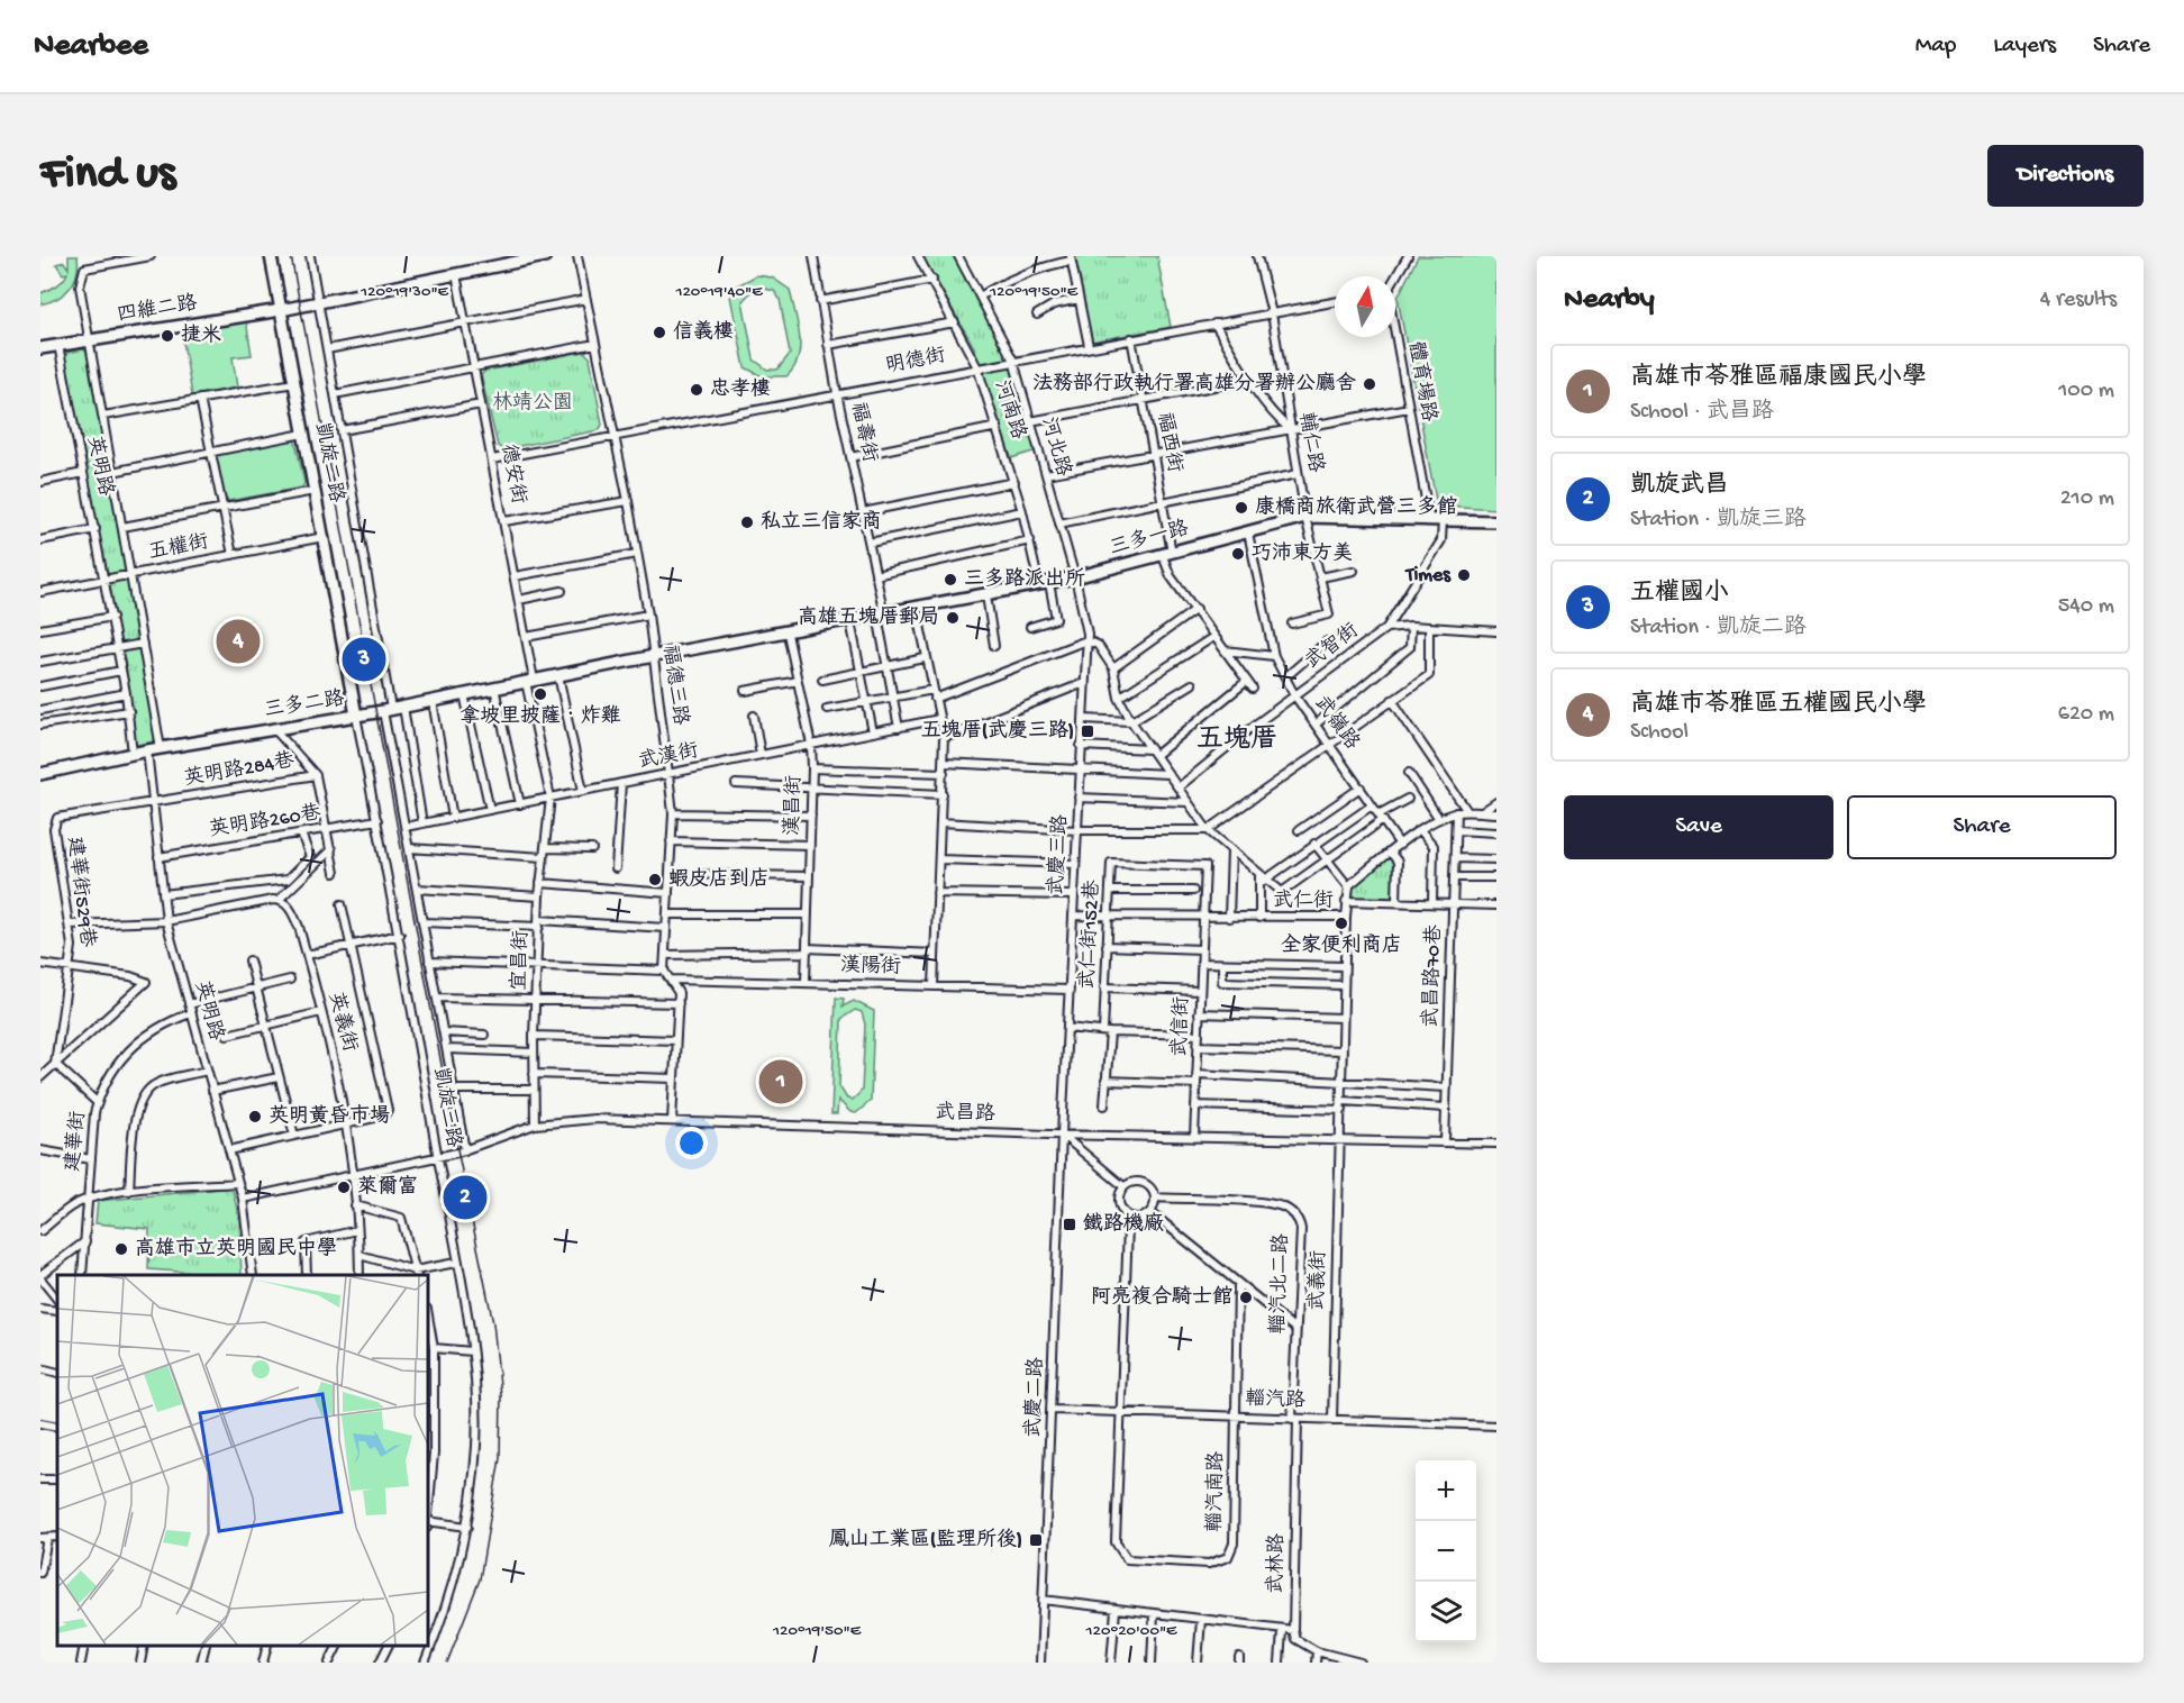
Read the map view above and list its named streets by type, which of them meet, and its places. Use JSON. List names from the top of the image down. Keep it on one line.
{"streets":{"street":["四維二路","明德街","體育場路","河南路","福壽街","福西街","輔仁路","河北路","凱旋二路","英明路","德安街","三多一路","五權街","武智街","福德三路","三多二路","武嶺路","武漢街","英明路284巷","漢昌街","英明路260巷","武慶三路","建華街529巷","武仁街","武仁街152巷","宜昌街","漢陽街","武昌路70巷","英義街","武信街","凱旋三路","武昌路","建華街","武義街","輜汽北二路","武慶二路","輜汽路","輜汽南路","武林路"]},"crossings":[["四維二路","凱旋二路"],["四維二路","英明路"],["四維二路","德安街"],["明德街","河南路"],["明德街","福壽街"],["明德街","福西街"],["明德街","輔仁路"],["明德街","河北路"],["明德街","德安街"],["明德街","福德三路"],["體育場路","三多一路"],["河南路","三多一路"],["福壽街","三多一路"],["福壽街","武漢街"],["福西街","三多一路"],["輔仁路","三多一路"],["河北路","三多一路"],["河北路","武慶三路"],["凱旋二路","五權街"],["凱旋二路","三多二路"],["凱旋二路","凱旋三路"],["英明路","五權街"],["英明路","三多二路"],["英明路","英明路284巷"],["英明路","英明路260巷"],["英明路","武昌路"],["英明路","建華街"],["德安街","三多二路"],["德安街","武漢街"],["德安街","宜昌街"],["三多一路","福德三路"],["三多一路","三多二路"],["三多一路","武嶺路"],["三多一路","漢昌街"],["三多一路","武慶三路"],["武智街","武嶺路"],["福德三路","三多二路"],["福德三路","武漢街"],["三多二路","凱旋三路"],["武嶺路","武仁街"],["武漢街","漢昌街"],["武漢街","宜昌街"],["武漢街","凱旋三路"],["英明路284巷","英明路260巷"],["英明路284巷","建華街529巷"],["漢昌街","漢陽街"],["英明路260巷","凱旋三路"],["武慶三路","武仁街"],["武慶三路","漢陽街"],["武慶三路","武昌路"],["武慶三路","武慶二路"],["武仁街","武仁街152巷"],["武仁街","武昌路70巷"],["武仁街","武信街"],["武仁街","武義街"],["武仁街152巷","武信街"],["宜昌街","武昌路"],["武昌路70巷","武昌路"],["英義街","武昌路"],["武信街","武昌路"],["凱旋三路","武昌路"],["武昌路","武義街"],["武昌路","武慶二路"],["武義街","輜汽路"],["輜汽北二路","輜汽路"],["輜汽北二路","武林路"],["武慶二路","輜汽路"],["輜汽路","輜汽南路"],["輜汽路","武林路"]],"districts":["五塊厝"],"parks":["林靖公園"],"places":{"other":["信義樓","捷米","法務部行政執行署高雄分署辦公廳舍","忠孝樓","康橋商旅衛武營三多館","私立三信家商","巧沛東方美","Times","三多路派出所","高雄五塊厝郵局","拿坡里披薩‧炸雞","蝦皮店到店","全家便利商店","英明黃昏市場","萊爾富","高雄市立英明國民中學","阿亮複合騎士館"],"transit":["五塊厝(武慶三路)","鐵路機廠","鳳山工業區(監理所後)"]},"north":"top","page":{"header":"Nearbee","nav":["Map","Layers","Share"],"buttons":["Directions",["Save","Share"]],"title":"Find us","heading":["Nearby","4 results"],"list":[{"mark":"1","name":"高雄市苓雅區福康國民小學","note":"School · 武昌路","value":"100 m"},{"mark":"2","name":"凱旋武昌","note":"Station · 凱旋三路","value":"210 m"},{"mark":"3","name":"五權國小","note":"Station · 凱旋二路","value":"540 m"},{"mark":"4","name":"高雄市苓雅區五權國民小學","note":"School","value":"620 m"}],"pins":["4","3","1","2"],"map_buttons":["+","−"]},"coordinates":["120°19'30\"E","120°19'40\"E","120°19'50\"E","120°20'00\"E"]}
